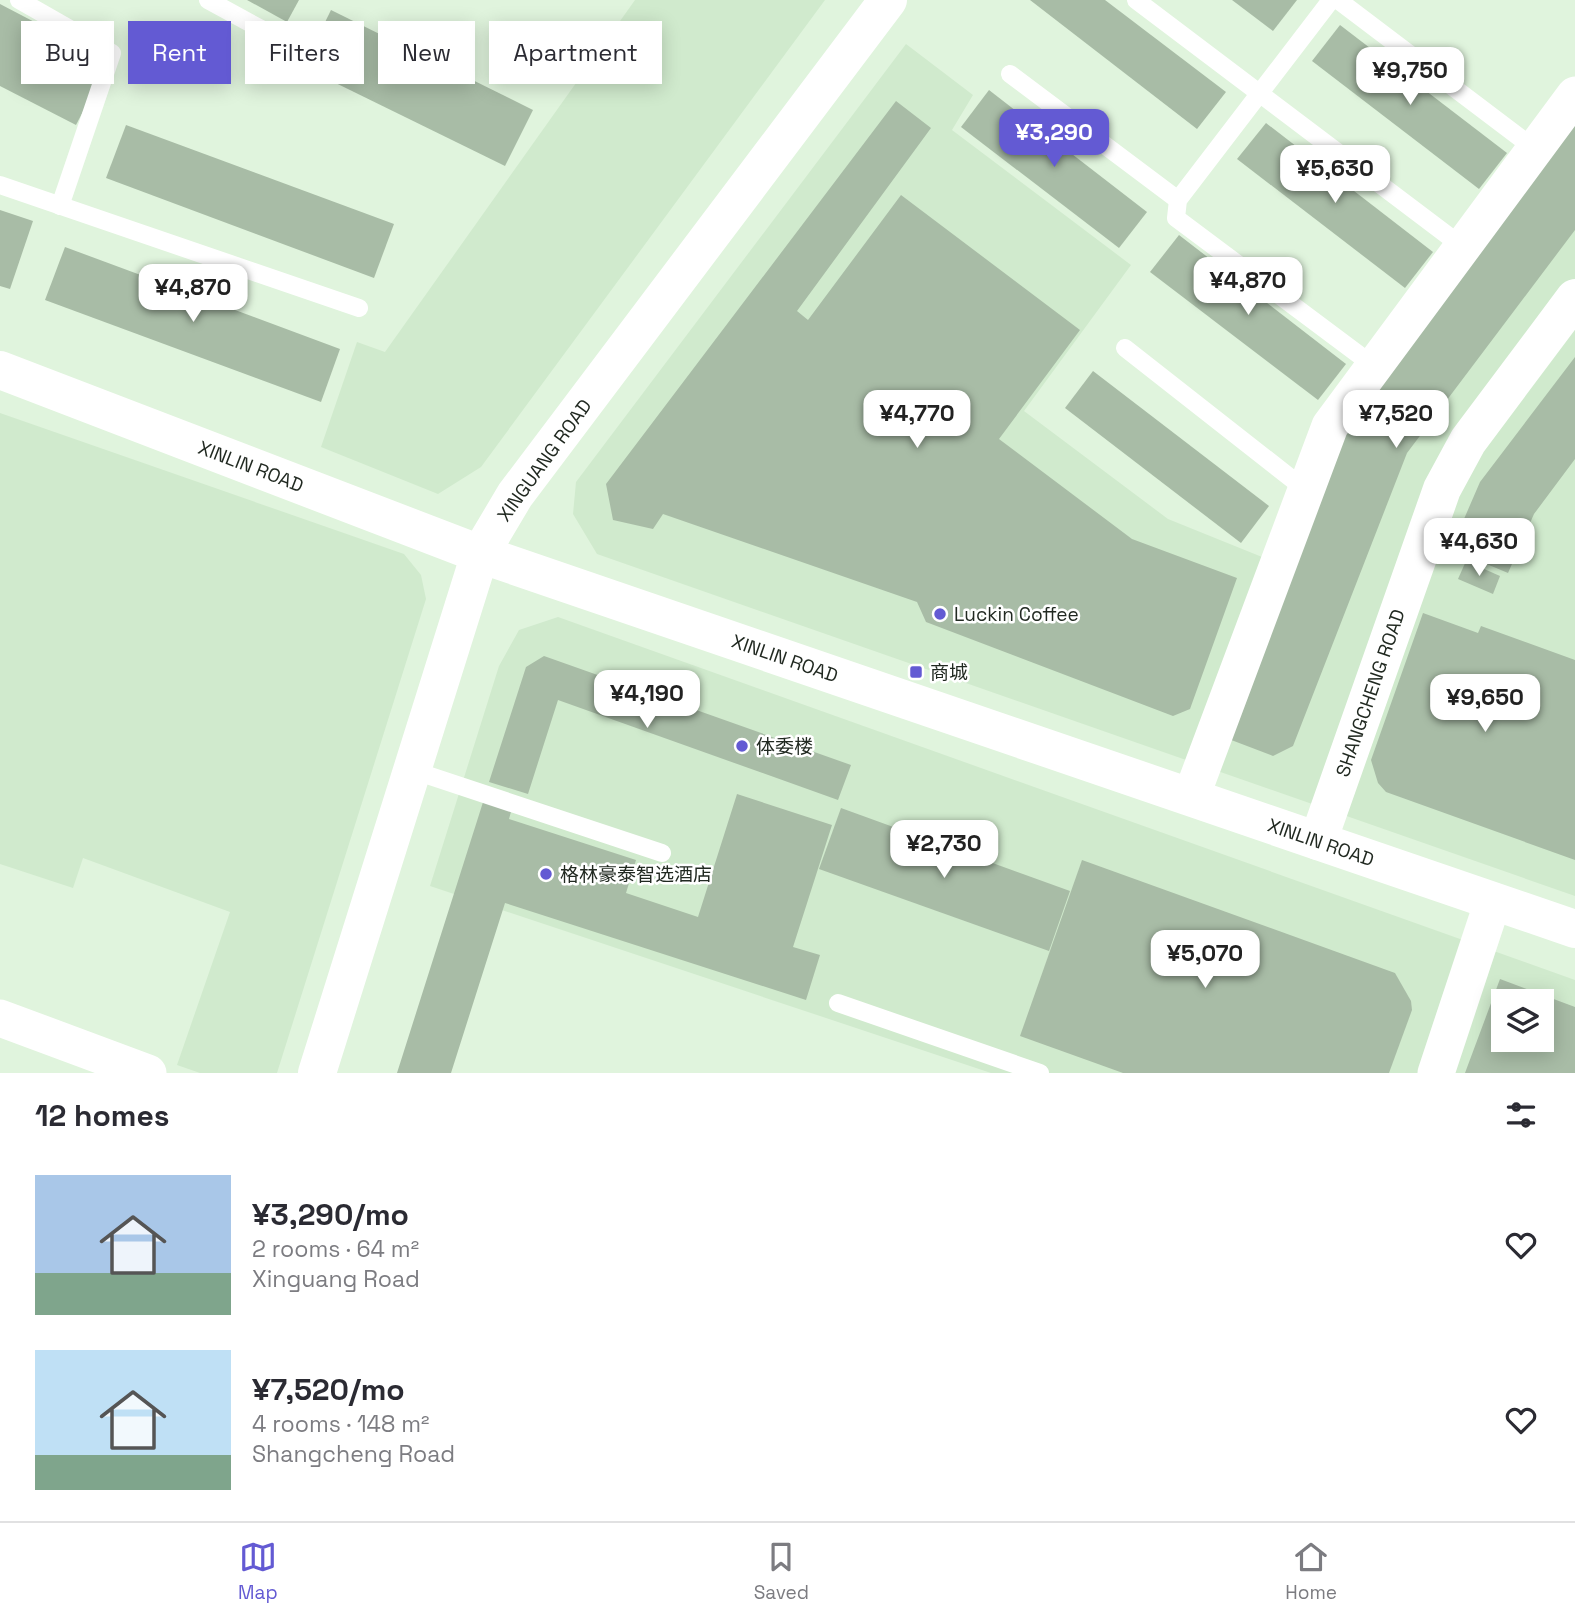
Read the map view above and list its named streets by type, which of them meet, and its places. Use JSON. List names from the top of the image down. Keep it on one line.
{"streets":{"street":["XINGUANG ROAD","XINLIN ROAD","SHANGCHENG ROAD"]},"crossings":[["XINGUANG ROAD","XINLIN ROAD"],["XINLIN ROAD","SHANGCHENG ROAD"]],"places":{"other":["Luckin Coffee","体委楼","格林豪泰智选酒店"],"transit":["商城"]},"page":{"chip":["Buy","Rent","Filters","New","Apartment"],"price":["¥9,750","¥3,290","¥5,630","¥4,870","¥4,870","¥4,770","¥7,520","¥4,630","¥4,190","¥9,650","¥2,730","¥5,070"],"heading":"12 homes","list":[{"name":"¥3,290/mo","note":"2 rooms · 64 m² · Xinguang Road"},{"name":"¥7,520/mo","note":"4 rooms · 148 m² · Shangcheng Road"}],"tabs":["Map","Saved","Home"]}}
